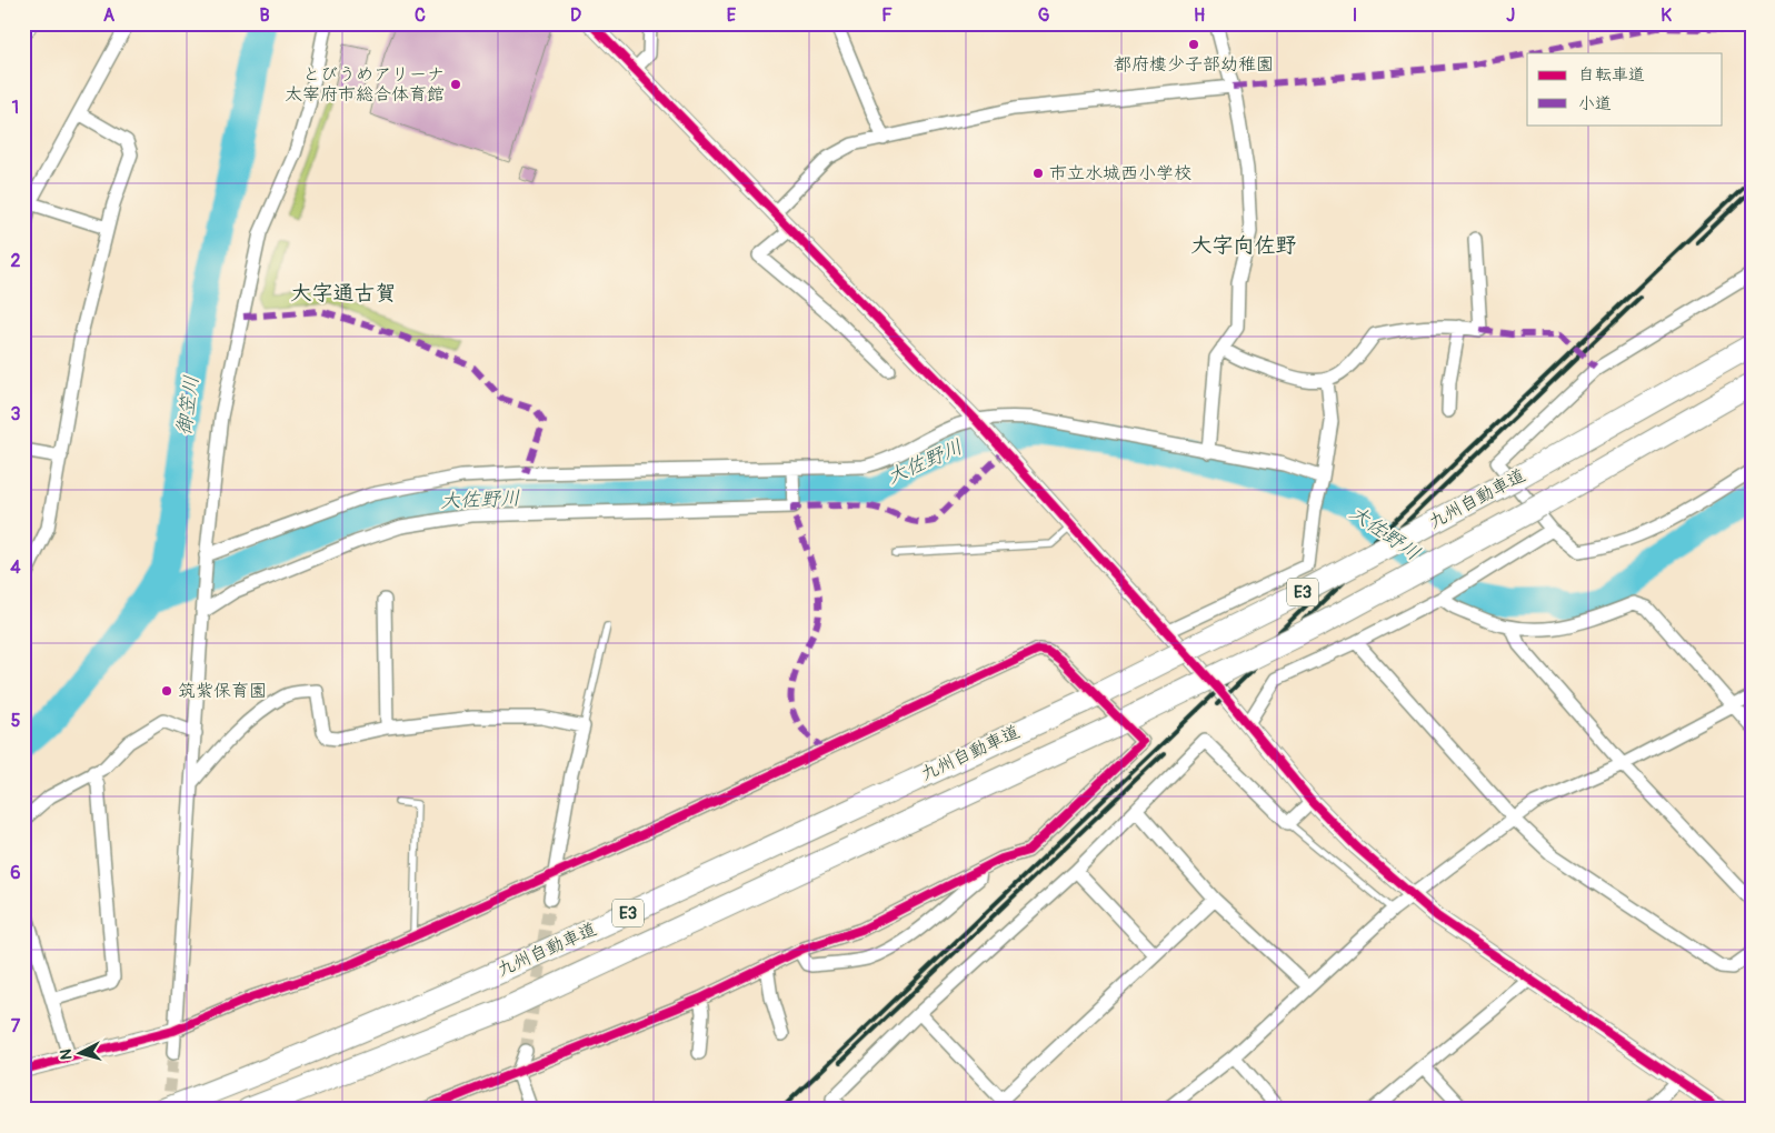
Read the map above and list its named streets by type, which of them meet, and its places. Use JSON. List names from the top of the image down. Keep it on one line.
{"streets":{"highway":["九州自動車道","E3"]},"districts":["大字向佐野","大字通古賀"],"water":["御笠川","大佐野川"],"places":["都府樓少子部幼稚園","とびうめアリーナ 太宰府市総合体育館","市立水城西小学校","筑紫保育園"],"legend":["自転車道","小道"],"north":"left","grid":{"columns":["A","B","C","D","E","F","G","H","I","J","K"],"rows":["1","2","3","4","5","6","7"]}}
